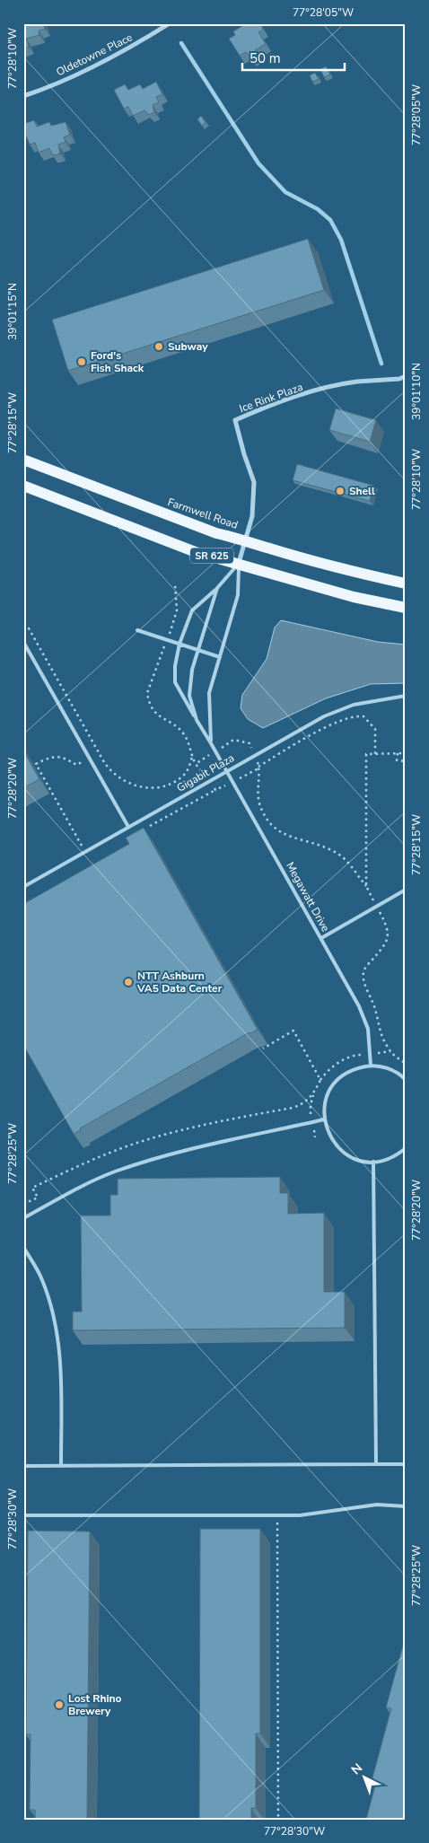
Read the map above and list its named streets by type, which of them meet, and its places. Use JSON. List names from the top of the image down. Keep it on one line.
{"streets":{"main road":["Farmwell Road","SR 625"],"street":["Oldetowne Place","Ice Rink Plaza"],"lane":["Gigabit Plaza","Megawatt Drive"]},"crossings":[["Ice Rink Plaza","Farmwell Road"],["Ice Rink Plaza","SR 625"],["Gigabit Plaza","Megawatt Drive"]],"places":["Subway","Ford's Fish Shack","Shell","NTT Ashburn VA5 Data Center","Lost Rhino Brewery"],"scale_bar":"50 m","north":"top left","coordinates":["77°28'05\"W","77°28'10\"W","39°01'15\"N","39°01'10\"N","77°28'15\"W","77°28'20\"W","77°28'25\"W","77°28'30\"W"]}
